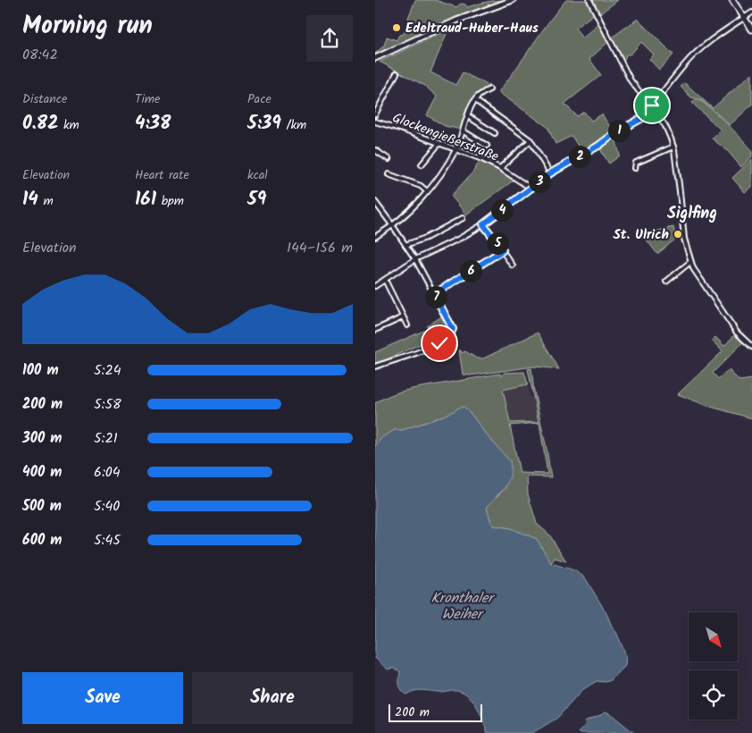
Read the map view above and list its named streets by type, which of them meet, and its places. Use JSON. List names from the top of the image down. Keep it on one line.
{"streets":{"street":["Glockengießerstraße"]},"districts":["Siglfing"],"water":["Kronthaler Weiher"],"places":["Edeltraud-Huber-Haus","St. Ulrich"],"scale_bar":"200 m","north":"bottom right","page":{"heading":["Morning run","08:42"],"stats":[["Distance","0.82 km"],["Time","4:38"],["Pace","5:39 /km"],["Elevation","14 m"],["Heart rate","161 bpm"],["kcal","59"]],"pins":["1","2","3","4","5","6","7"],"chart":["Elevation","144–156 m"],"list":[{"name":"100 m","note":"5:24"},{"name":"200 m","note":"5:58"},{"name":"300 m","note":"5:21"},{"name":"400 m","note":"6:04"},{"name":"500 m","note":"5:40"},{"name":"600 m","note":"5:45"}],"buttons":["Save","Share"],"scale":"200 m"}}
